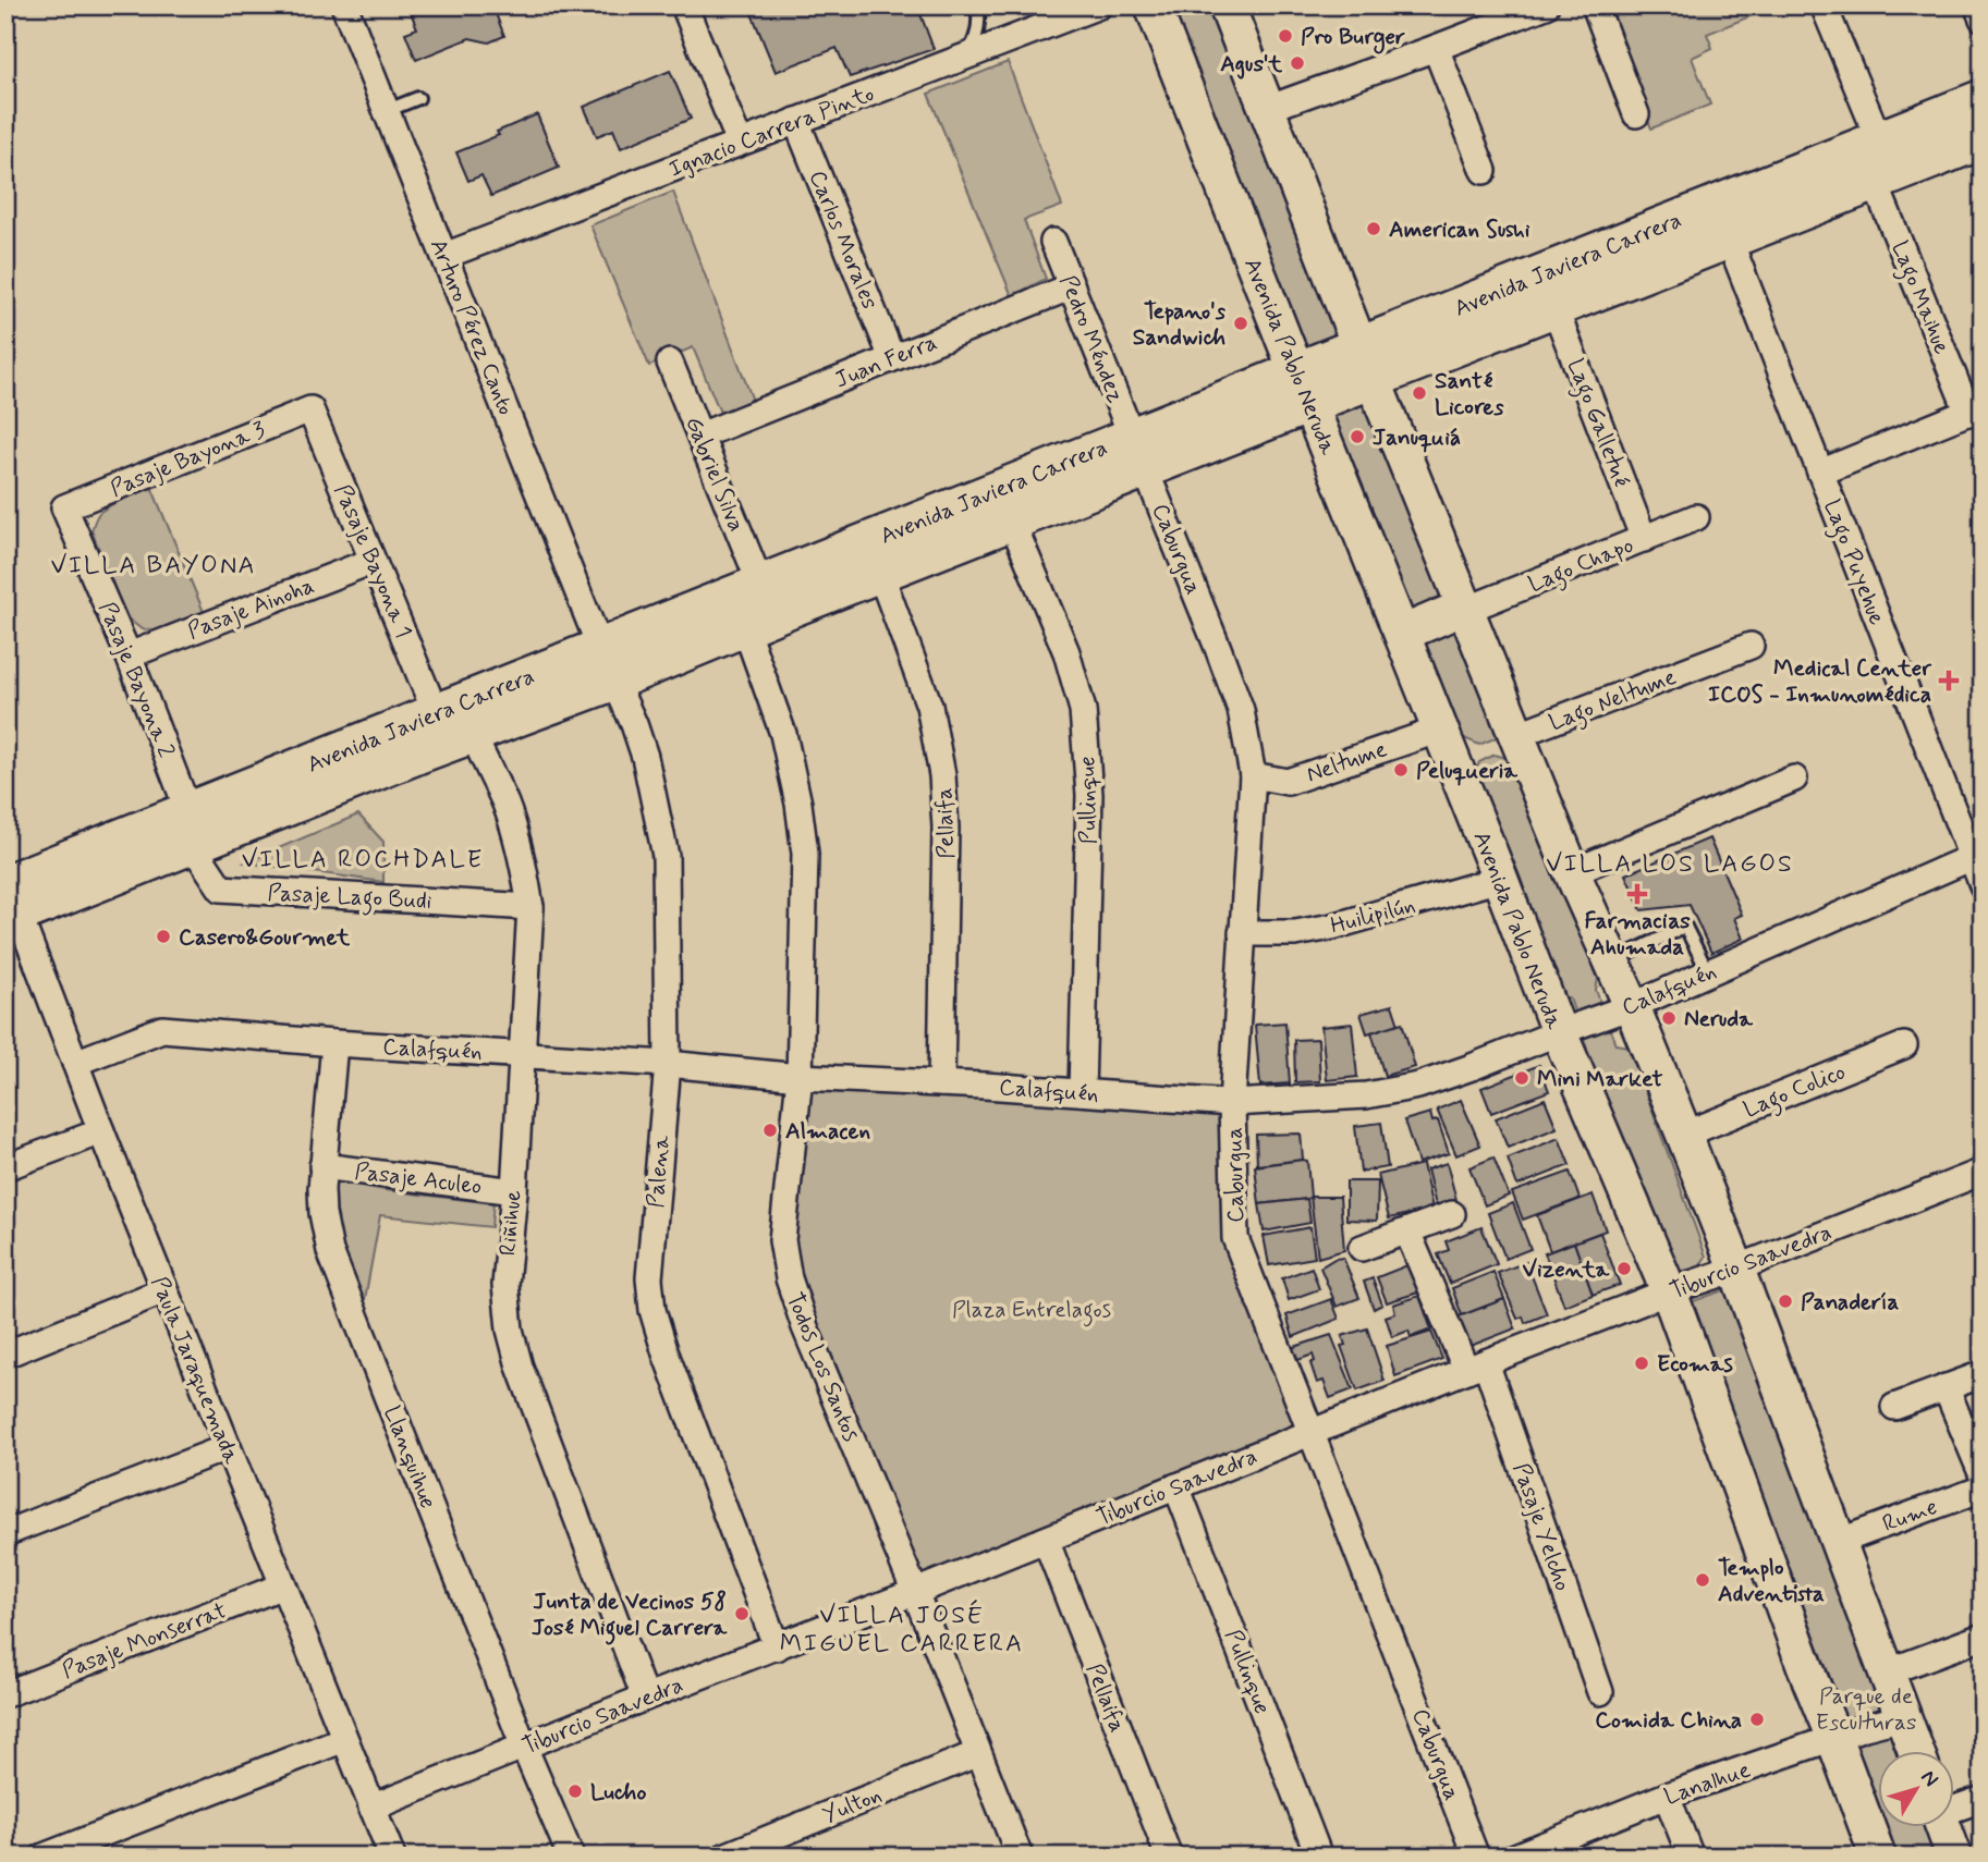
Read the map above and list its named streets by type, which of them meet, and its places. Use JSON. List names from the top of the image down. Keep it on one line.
{"streets":{"main road":["Avenida Javiera Carrera","Avenida Pablo Neruda"],"street":["Ignacio Carrera Pinto","Carlos Morales","Lago Maihue","Arturo Pérez Canto","Pedro Méndez","Juan Ferra","Lago Galletué","Pasaje Bayona 3","Gabriel Silva","Caburgua","Pasaje Bayona 1","Lago Puyehue","Lago Chapo","Pasaje Ainoha","Pasaje Bayona 2","Lago Neltume","Neltume","Pullinque","Pellaifa","Pasaje Lago Budi","Huilipilún","Calafquén","Lago Colico","Palena","Pasaje Aculeo","Riñihue","Tiburcio Saavedra","Todos Los Santos","Paula Jaraquemada","Llanquihue","Rume","Pasaje Yelcho","Pasaje Monserrat","Lanalhue","Yulton"]},"crossings":[["Ignacio Carrera Pinto","Carlos Morales"],["Ignacio Carrera Pinto","Arturo Pérez Canto"],["Carlos Morales","Juan Ferra"],["Avenida Javiera Carrera","Lago Maihue"],["Avenida Javiera Carrera","Arturo Pérez Canto"],["Avenida Javiera Carrera","Pedro Méndez"],["Avenida Javiera Carrera","Avenida Pablo Neruda"],["Avenida Javiera Carrera","Lago Galletué"],["Avenida Javiera Carrera","Gabriel Silva"],["Avenida Javiera Carrera","Caburgua"],["Avenida Javiera Carrera","Pasaje Bayona 1"],["Avenida Javiera Carrera","Lago Puyehue"],["Avenida Javiera Carrera","Pasaje Bayona 2"],["Avenida Javiera Carrera","Pullinque"],["Avenida Javiera Carrera","Pellaifa"],["Avenida Javiera Carrera","Pasaje Lago Budi"],["Avenida Javiera Carrera","Palena"],["Avenida Javiera Carrera","Riñihue"],["Avenida Javiera Carrera","Todos Los Santos"],["Avenida Javiera Carrera","Paula Jaraquemada"],["Arturo Pérez Canto","Palena"],["Pedro Méndez","Juan Ferra"],["Pedro Méndez","Caburgua"],["Avenida Pablo Neruda","Neltume"],["Avenida Pablo Neruda","Huilipilún"],["Avenida Pablo Neruda","Calafquén"],["Avenida Pablo Neruda","Tiburcio Saavedra"],["Avenida Pablo Neruda","Lanalhue"],["Juan Ferra","Gabriel Silva"],["Lago Galletué","Lago Chapo"],["Pasaje Bayona 3","Pasaje Bayona 1"],["Pasaje Bayona 3","Pasaje Bayona 2"],["Caburgua","Neltume"],["Caburgua","Huilipilún"],["Caburgua","Calafquén"],["Caburgua","Tiburcio Saavedra"],["Pasaje Bayona 1","Pasaje Ainoha"],["Lago Puyehue","Calafquén"],["Pasaje Ainoha","Pasaje Bayona 2"],["Pasaje Bayona 2","Pasaje Lago Budi"],["Pullinque","Calafquén"],["Pullinque","Tiburcio Saavedra"],["Pellaifa","Calafquén"],["Pellaifa","Tiburcio Saavedra"],["Pasaje Lago Budi","Riñihue"],["Calafquén","Palena"],["Calafquén","Riñihue"],["Calafquén","Todos Los Santos"],["Calafquén","Paula Jaraquemada"],["Calafquén","Llanquihue"],["Palena","Tiburcio Saavedra"],["Pasaje Aculeo","Riñihue"],["Pasaje Aculeo","Llanquihue"],["Riñihue","Tiburcio Saavedra"],["Tiburcio Saavedra","Todos Los Santos"],["Tiburcio Saavedra","Paula Jaraquemada"],["Tiburcio Saavedra","Llanquihue"],["Tiburcio Saavedra","Pasaje Yelcho"],["Todos Los Santos","Yulton"],["Paula Jaraquemada","Pasaje Monserrat"]],"districts":["VILLA BAYONA","VILLA ROCHDALE","VILLA LOS LAGOS","VILLA JOSÉ MIGUEL CARRERA"],"parks":["Plaza Entrelagos","Parque de Esculturas"],"places":{"other":["Pro Burger","Agus't","American Sushi","Tepano's Sandwich","Santé Licores","Januquiá","Peluqueria","Casero&Gourmet","Neruda","Mini Market","Almacen","Vizenta","Panadería","Ecomas","Templo Adventista","Junta de Vecinos 58 José Miguel Carrera","Comida China","Lucho"],"health":["Medical Center ICOS - Inmunomédica","Farmacias Ahumada"]},"north":"top right"}
